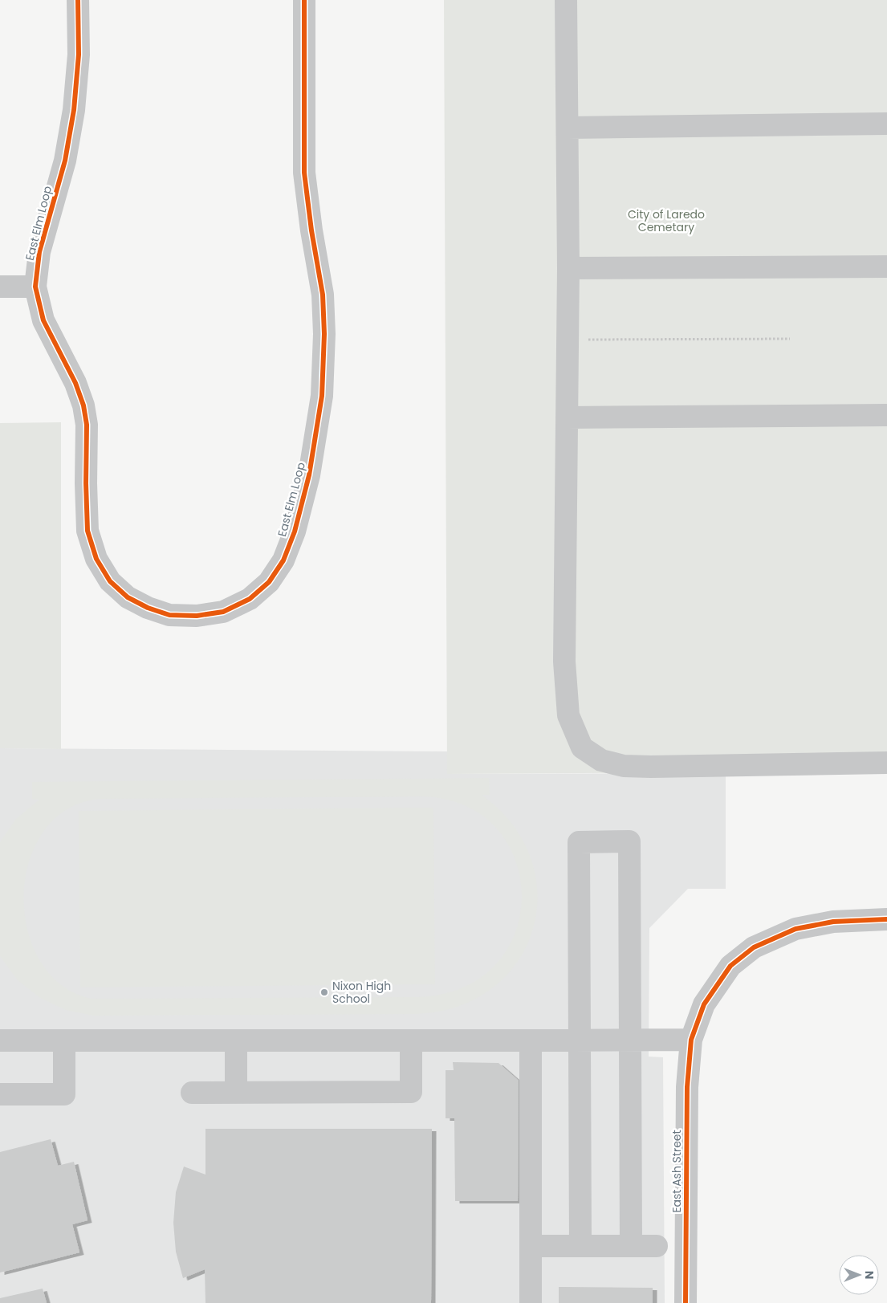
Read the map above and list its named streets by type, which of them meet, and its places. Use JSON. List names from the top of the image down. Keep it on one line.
{"streets":{"street":["East Elm Loop","East Ash Street"]},"parks":["City of Laredo Cemetary"],"places":["Nixon High School"],"north":"right"}
